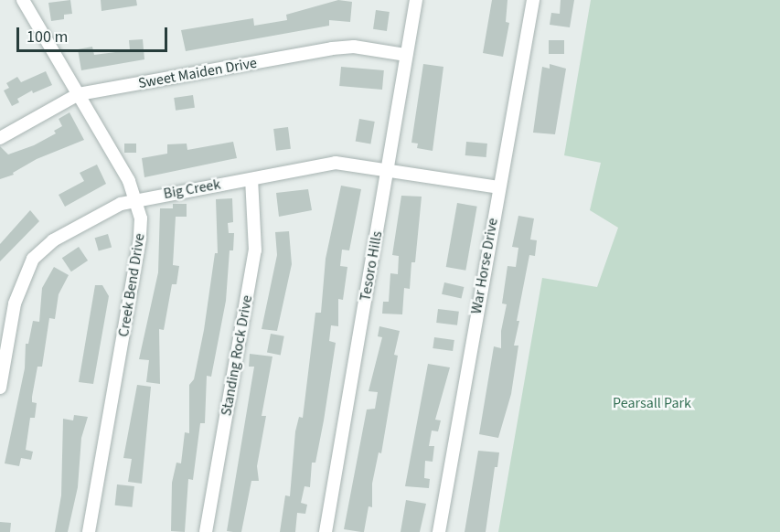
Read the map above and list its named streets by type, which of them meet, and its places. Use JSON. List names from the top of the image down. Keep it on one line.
{"streets":{"street":["Sweet Maiden Drive","Big Creek","Tesoro Hills","War Horse Drive","Creek Bend Drive","Standing Rock Drive"]},"crossings":[["Sweet Maiden Drive","Tesoro Hills"],["Sweet Maiden Drive","Creek Bend Drive"],["Big Creek","Tesoro Hills"],["Big Creek","War Horse Drive"],["Big Creek","Creek Bend Drive"],["Big Creek","Standing Rock Drive"]],"parks":["Pearsall Park"],"scale_bar":"100 m"}
